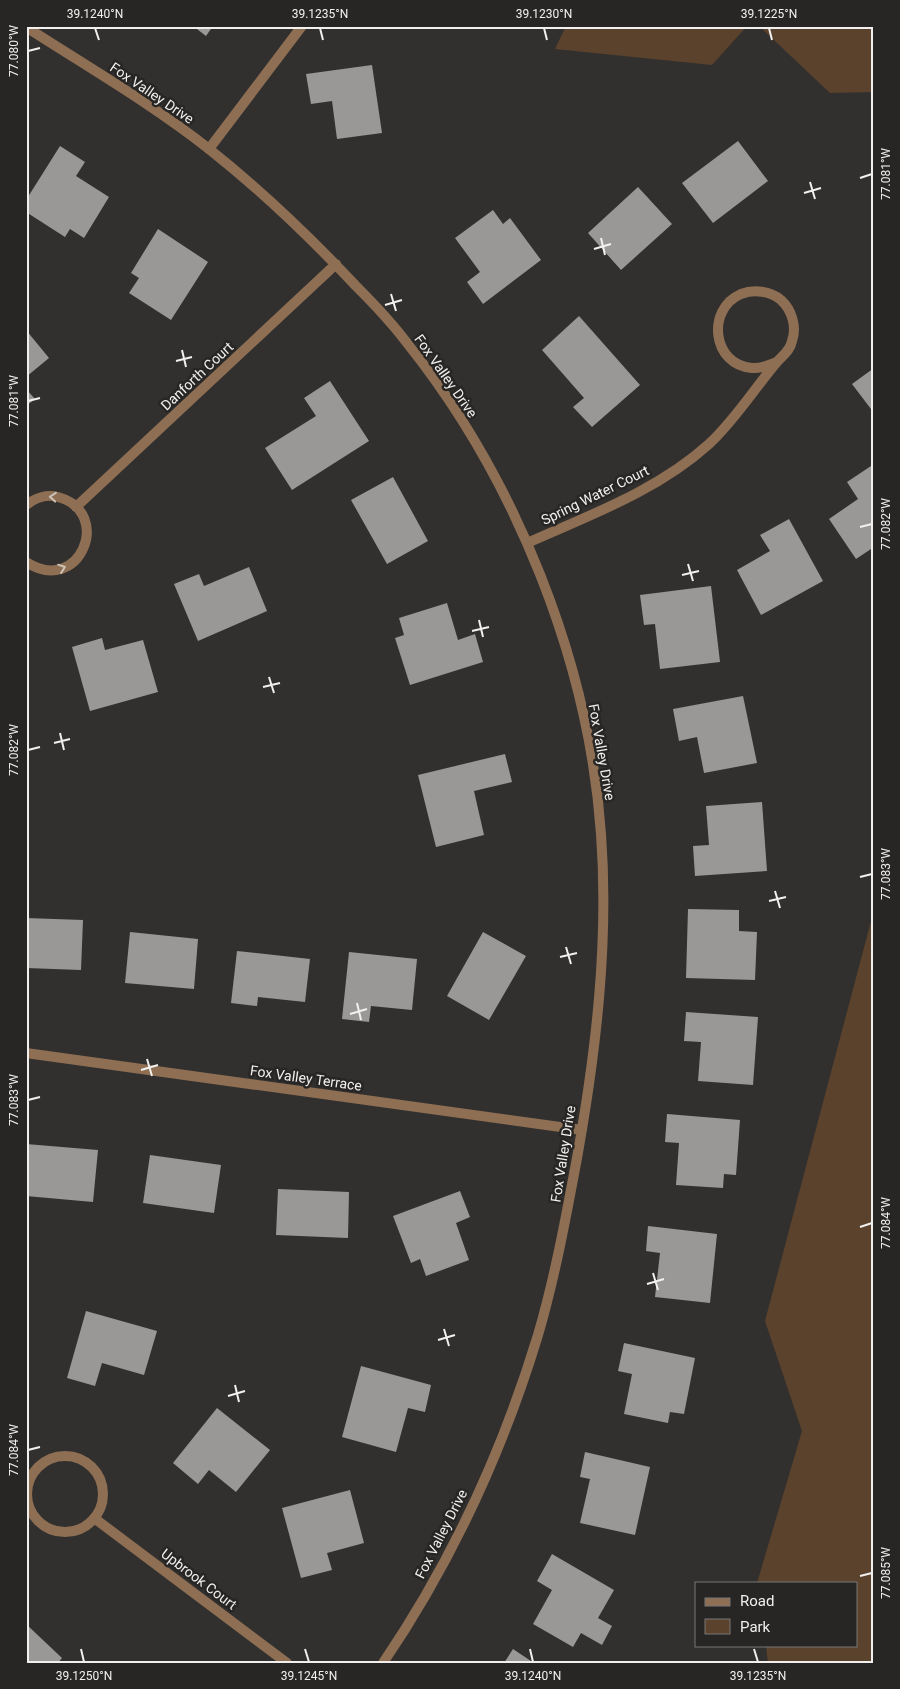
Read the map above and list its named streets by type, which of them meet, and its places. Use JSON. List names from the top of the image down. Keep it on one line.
{"streets":{"street":["Fox Valley Drive","Danforth Court","Spring Water Court","Fox Valley Terrace","Upbrook Court"]},"crossings":[["Fox Valley Drive","Danforth Court"],["Fox Valley Drive","Spring Water Court"],["Fox Valley Drive","Fox Valley Terrace"]],"legend":["Road","Park"],"coordinates":["39.1240°N","39.1235°N","39.1230°N","39.1225°N","77.080°W","77.081°W","77.082°W","77.083°W","77.084°W","77.085°W","39.1250°N","39.1245°N"]}
